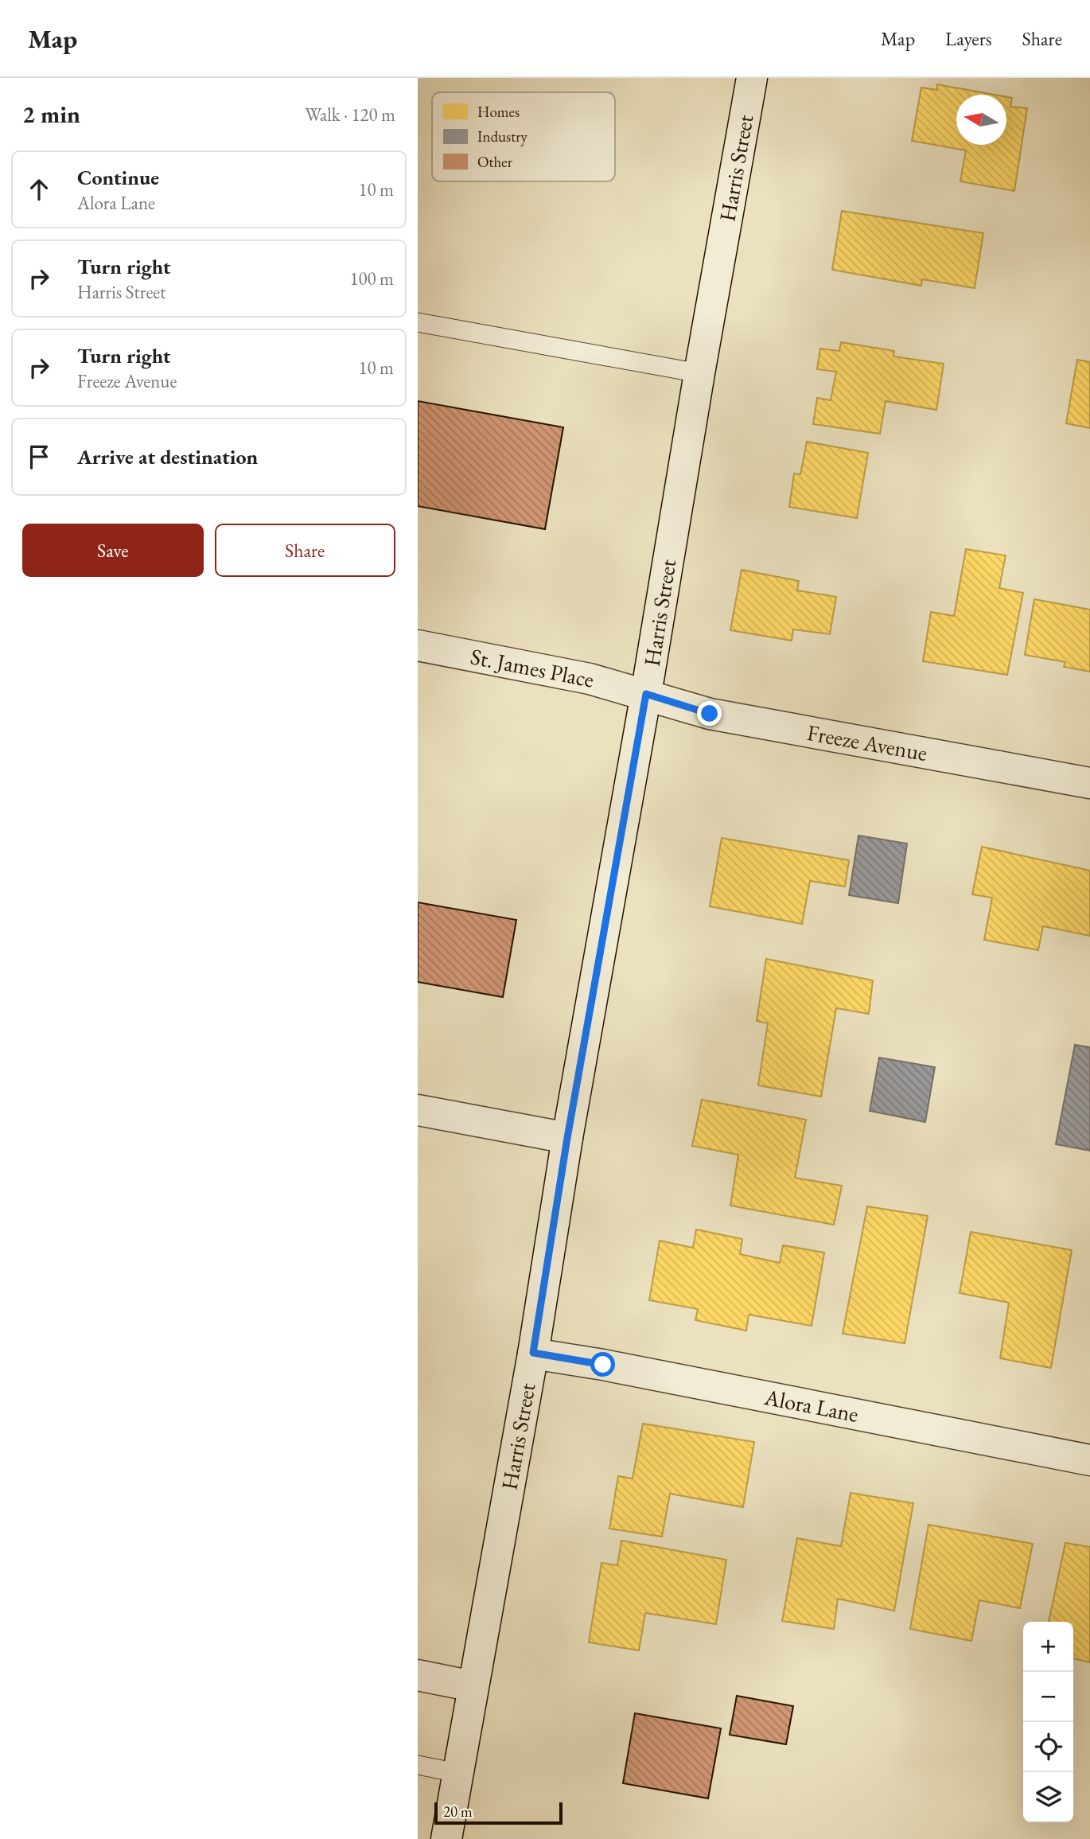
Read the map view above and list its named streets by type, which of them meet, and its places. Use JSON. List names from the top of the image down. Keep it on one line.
{"streets":{"main road":["Harris Street","St. James Place","Freeze Avenue","Alora Lane"]},"crossings":[["Harris Street","St. James Place"],["Harris Street","Freeze Avenue"],["Harris Street","Alora Lane"],["St. James Place","Freeze Avenue"]],"legend":["Homes","Industry","Other"],"scale_bar":"20 m","north":"left","page":{"header":"Map","nav":["Map","Layers","Share"],"heading":["2 min","Walk · 120 m"],"list":[["Continue","Alora Lane","10 m"],["Turn right","Harris Street","100 m"],["Turn right","Freeze Avenue","10 m"],"Arrive at destination"],"buttons":["Save","Share"],"map_buttons":["+","−"],"scale":"20 m"}}
